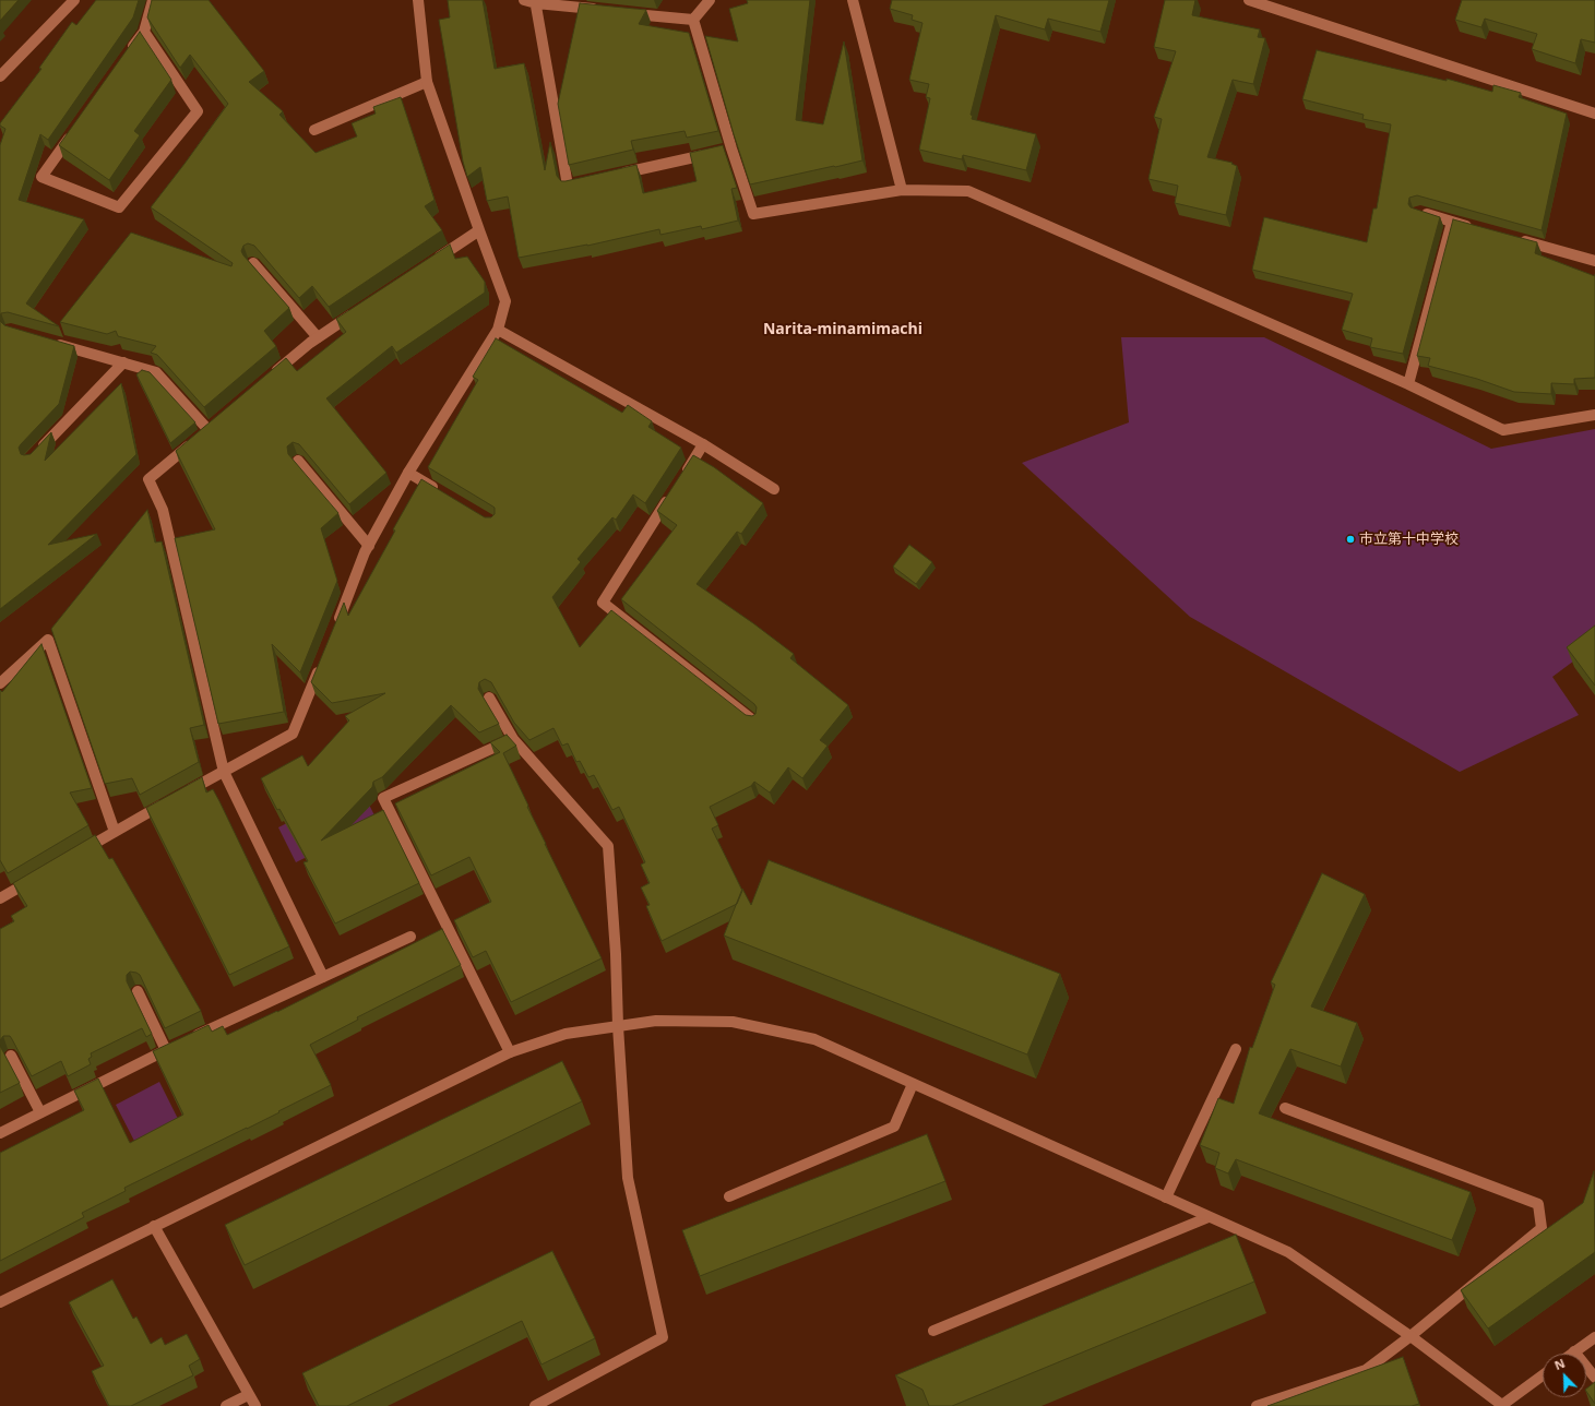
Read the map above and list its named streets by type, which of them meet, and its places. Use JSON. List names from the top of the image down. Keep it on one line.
{"districts":["Narita-minamimachi"],"places":["市立第十中学校"],"north":"top left"}
